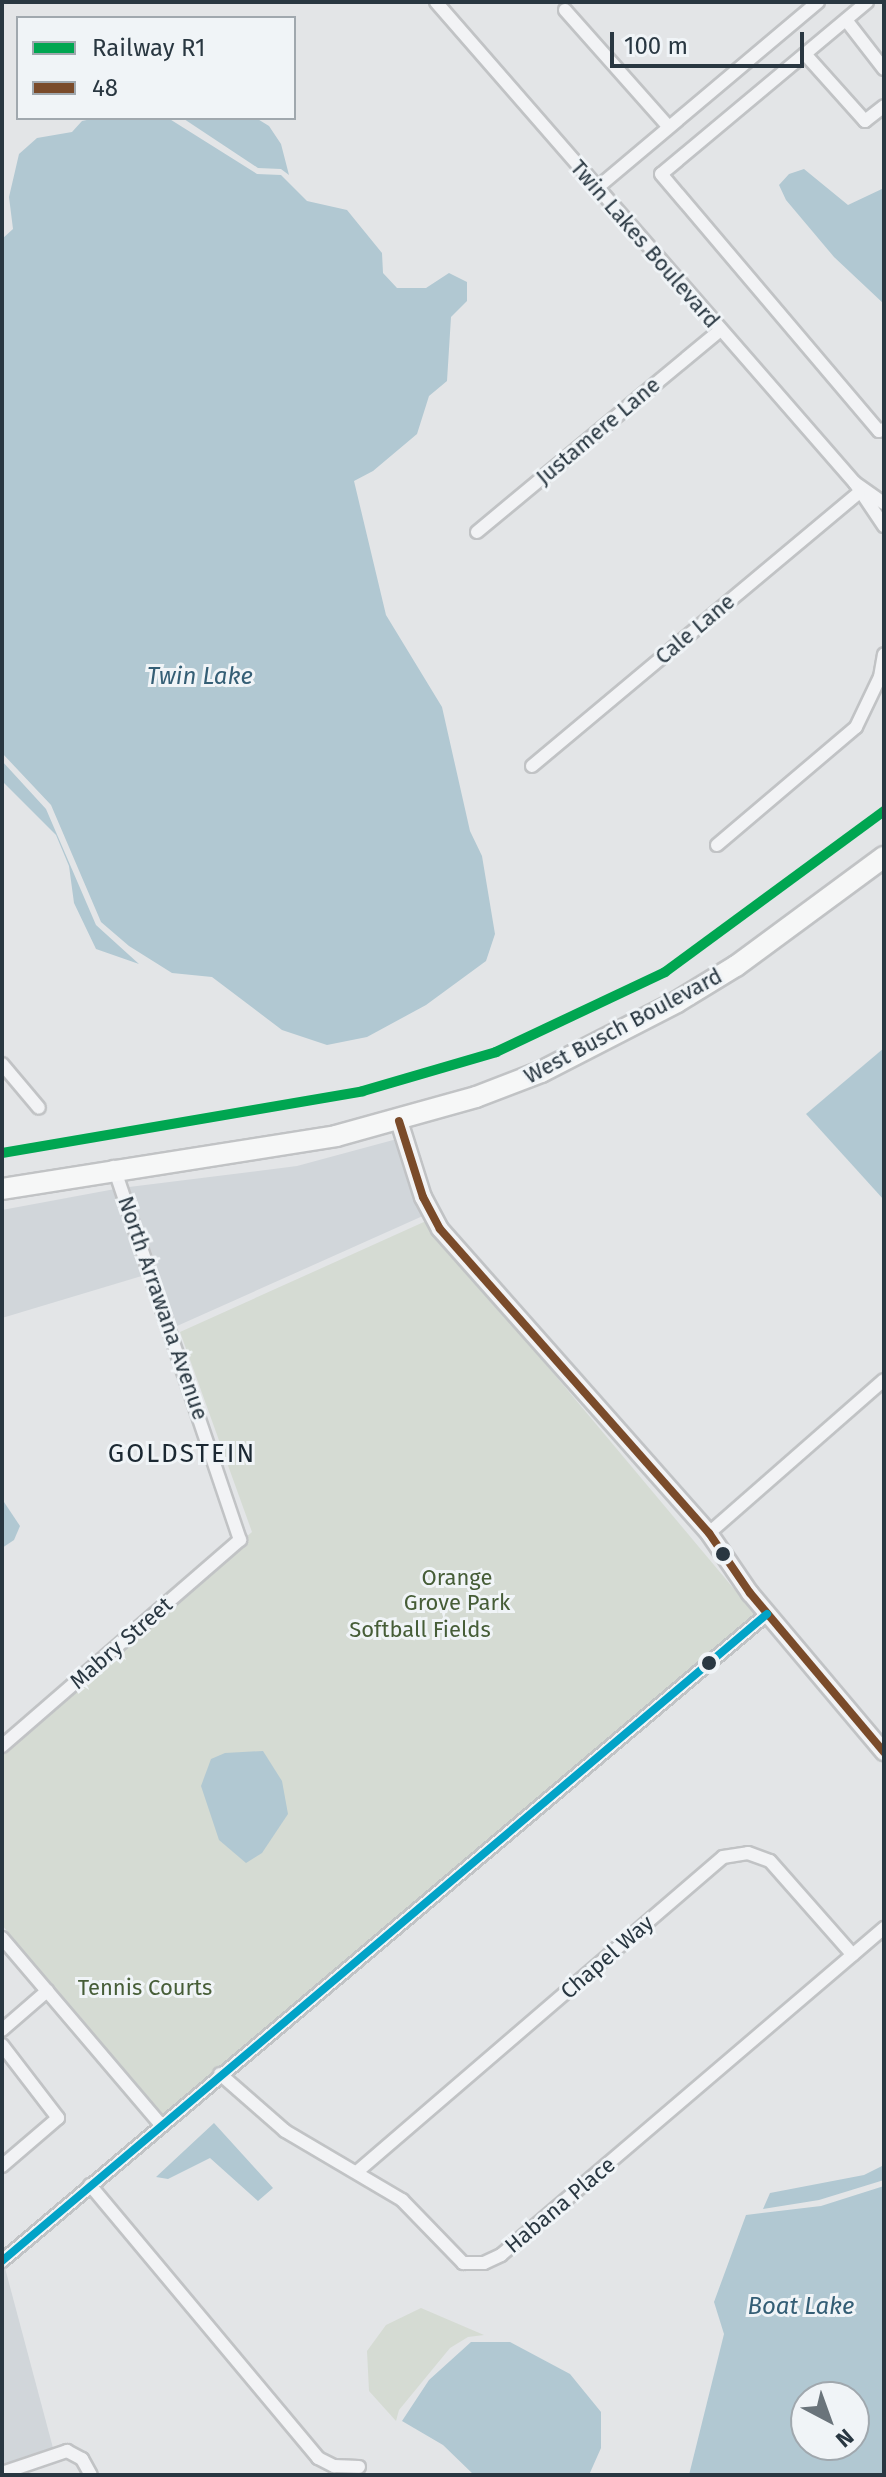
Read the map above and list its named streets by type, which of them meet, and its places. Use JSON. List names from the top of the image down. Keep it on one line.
{"streets":{"main road":["West Busch Boulevard"],"street":["Twin Lakes Boulevard","Justamere Lane","Cale Lane","North Arrawana Avenue","Mabry Street","Chapel Way","Habana Place"]},"crossings":[["Twin Lakes Boulevard","Justamere Lane"],["Twin Lakes Boulevard","Cale Lane"],["West Busch Boulevard","North Arrawana Avenue"],["North Arrawana Avenue","Mabry Street"],["Chapel Way","Habana Place"]],"districts":["GOLDSTEIN"],"water":["Twin Lake","Boat Lake"],"parks":["Orange Grove Park","Softball Fields","Tennis Courts"],"lines":["rail line R1","transit line 48"],"legend":["Railway R1","48"],"scale_bar":"100 m","north":"bottom right"}
